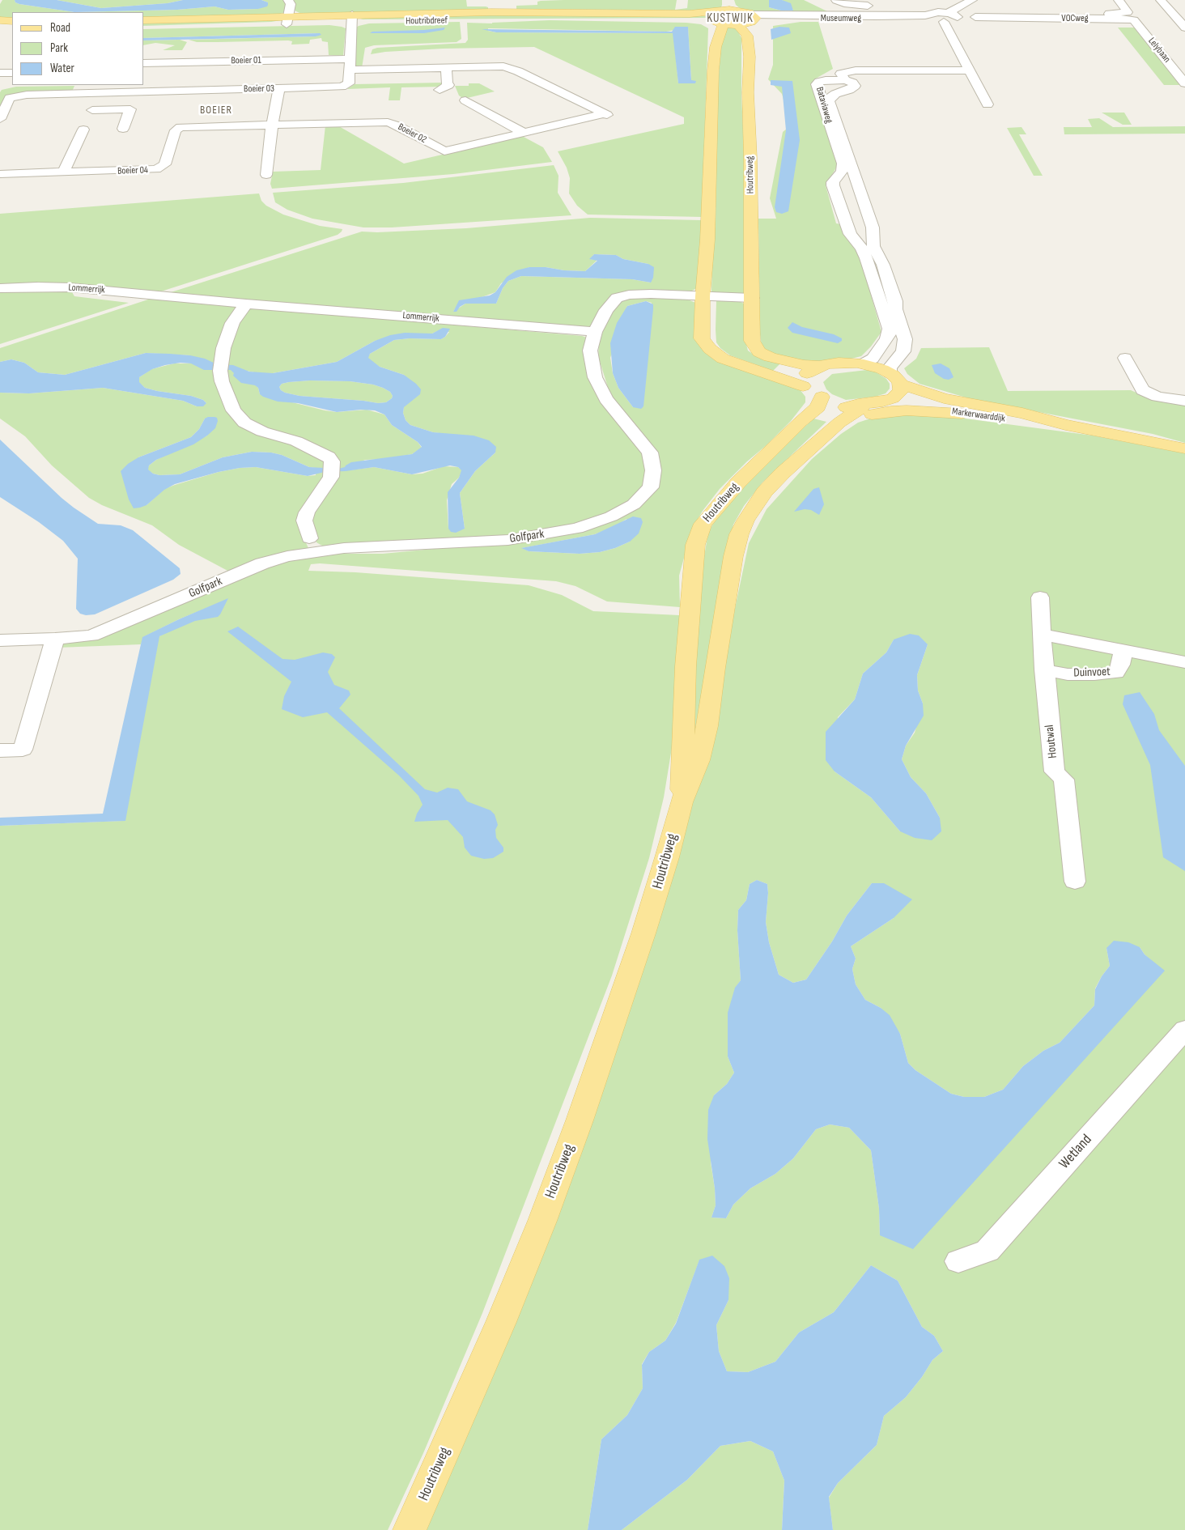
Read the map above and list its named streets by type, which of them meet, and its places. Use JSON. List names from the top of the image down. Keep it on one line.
{"streets":{"main road":["Houtribdreef","Houtribweg","Markerwaarddijk"],"street":["Museumweg","VOCweg","Lelybaan","Boeier 01","Boeier 03","Bataviaweg","Boeier 02","Boeier 04","Lommerrijk","Golfpark","Duinvoet","Houtwal","Wetland"]},"crossings":[["Museumweg","VOCweg"],["Museumweg","Houtribweg"],["VOCweg","Lelybaan"],["Houtribdreef","Boeier 03"],["Boeier 01","Boeier 03"],["Boeier 01","Boeier 02"],["Boeier 03","Boeier 02"],["Bataviaweg","Houtribweg"],["Bataviaweg","Markerwaarddijk"],["Boeier 02","Boeier 04"],["Houtribweg","Markerwaarddijk"],["Houtribweg","Golfpark"],["Lommerrijk","Golfpark"],["Duinvoet","Houtwal"]],"districts":["KUSTWIJK","BOEIER"],"legend":["Road","Park","Water"]}
